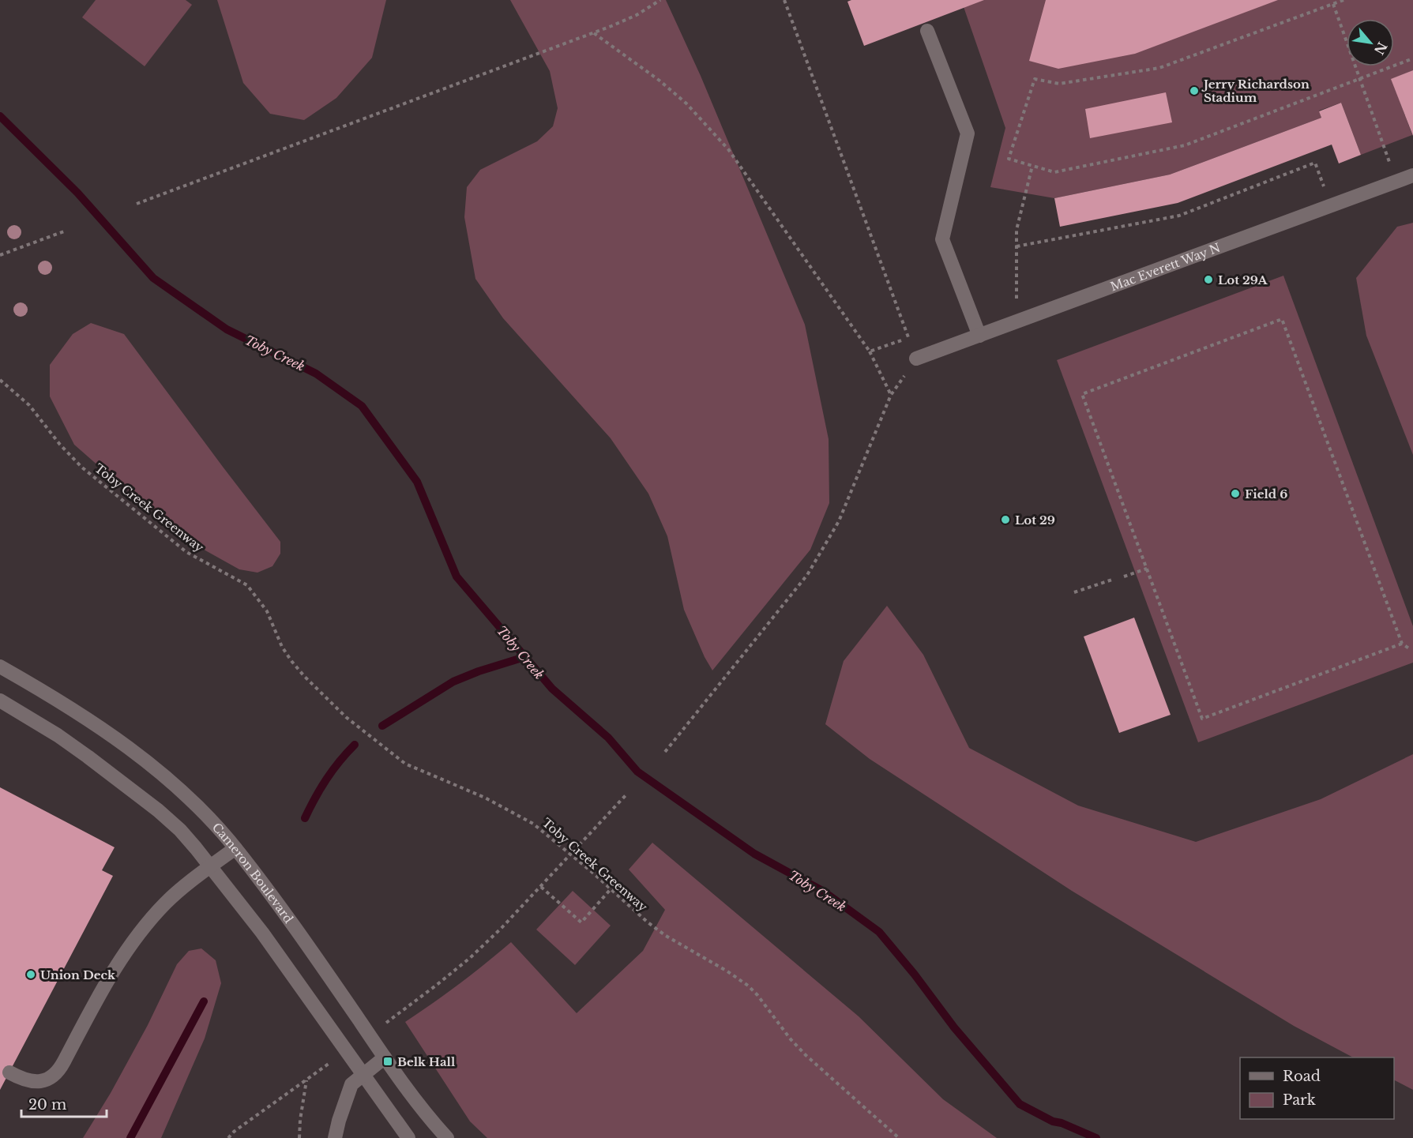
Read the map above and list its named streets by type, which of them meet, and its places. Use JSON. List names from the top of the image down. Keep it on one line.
{"streets":{"street":["Mac Everett Way N","Cameron Boulevard"],"path":["Toby Creek Greenway"]},"water":["Toby Creek"],"places":{"other":["Jerry Richardson Stadium","Lot 29A","Field 6","Lot 29","Union Deck"],"transit":["Belk Hall"]},"legend":["Road","Park"],"scale_bar":"20 m","north":"bottom right"}
